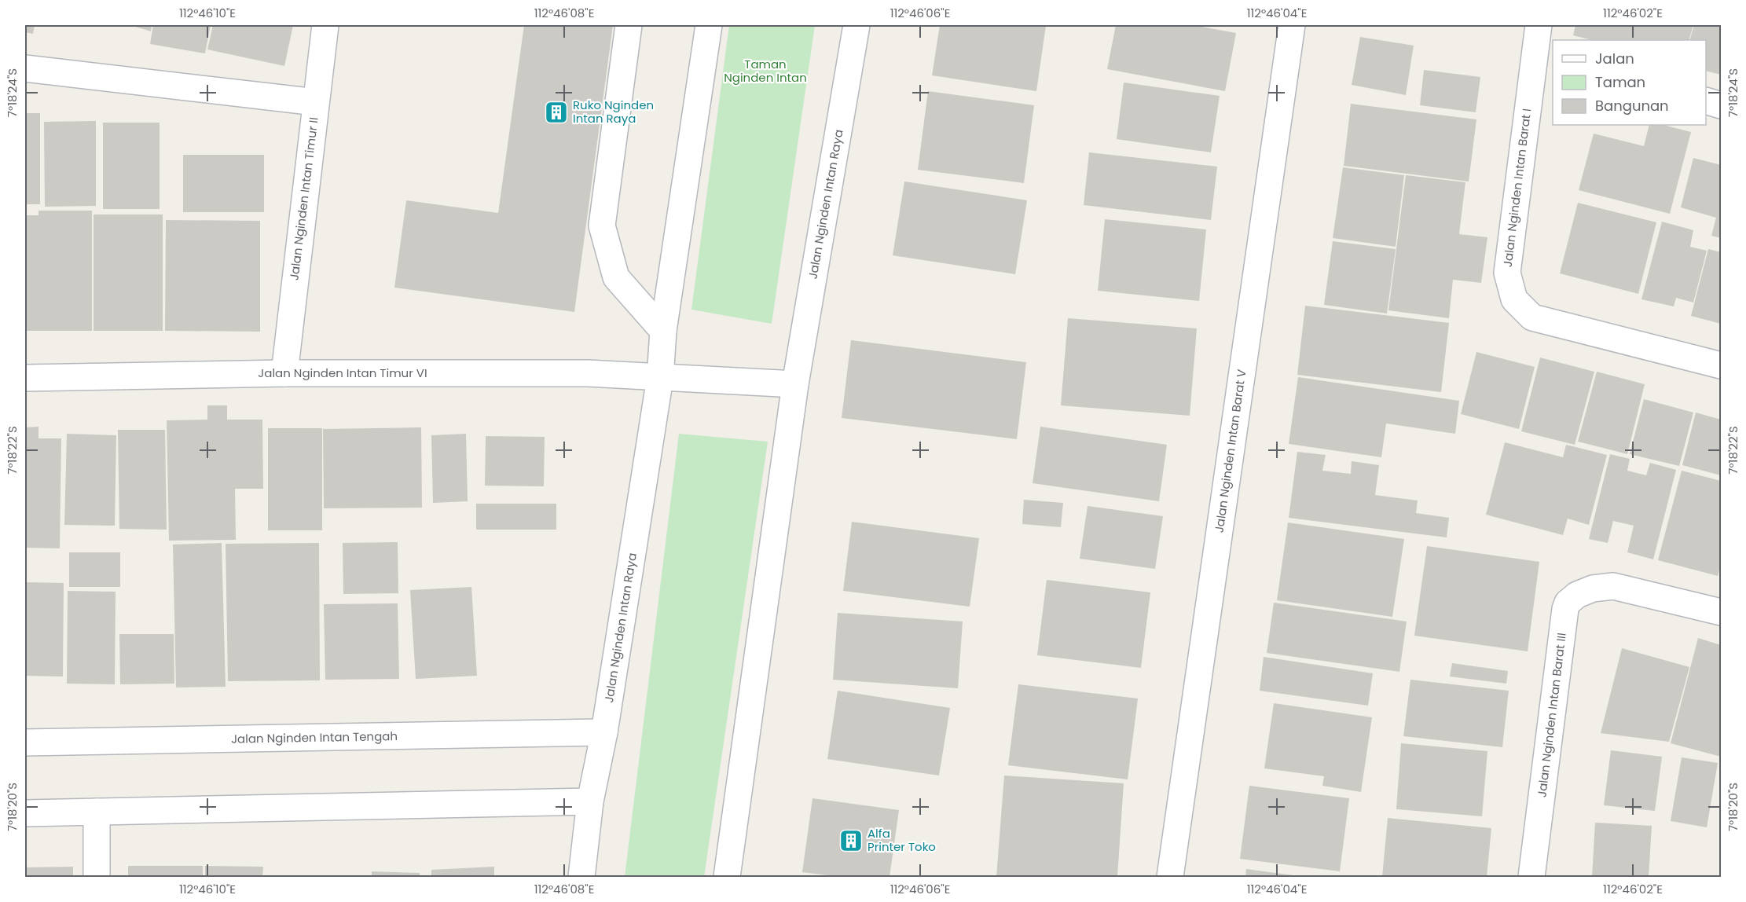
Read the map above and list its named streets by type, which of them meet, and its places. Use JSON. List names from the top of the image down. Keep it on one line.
{"streets":{"street":["Jalan Nginden Intan Barat I","Jalan Nginden Intan Timur II","Jalan Nginden Intan Raya","Jalan Nginden Intan Timur VI","Jalan Nginden Intan Barat V","Jalan Nginden Intan Barat III","Jalan Nginden Intan Tengah"]},"crossings":[["Jalan Nginden Intan Timur II","Jalan Nginden Intan Timur VI"],["Jalan Nginden Intan Raya","Jalan Nginden Intan Timur VI"],["Jalan Nginden Intan Raya","Jalan Nginden Intan Tengah"]],"parks":["Taman Nginden Intan"],"places":{"building":["Ruko Nginden Intan Raya","Alfa Printer Toko"]},"legend":["Jalan","Taman","Bangunan"],"coordinates":["112°46'10\"E","112°46'08\"E","112°46'06\"E","112°46'04\"E","112°46'02\"E","7°18'24\"S","7°18'22\"S","7°18'20\"S"]}
